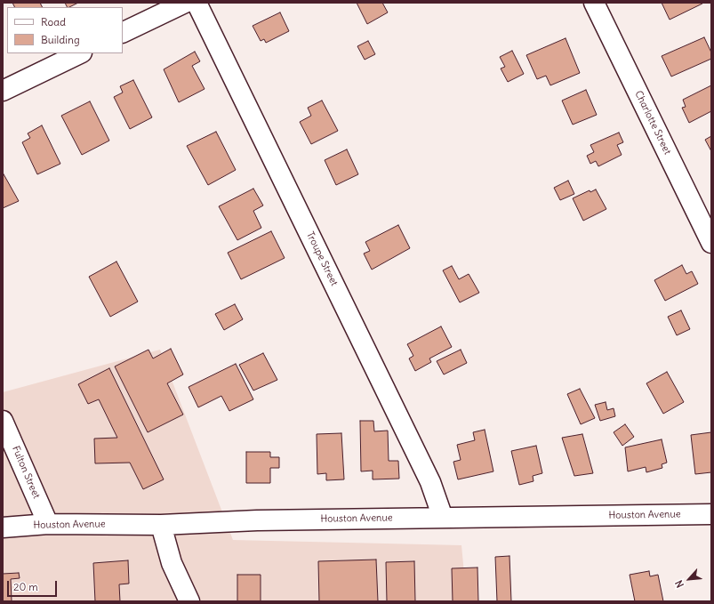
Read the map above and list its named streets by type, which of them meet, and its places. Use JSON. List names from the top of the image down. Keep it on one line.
{"streets":{"street":["Charlotte Street","Troupe Street","Fulton Street","Houston Avenue"]},"crossings":[["Troupe Street","Houston Avenue"],["Fulton Street","Houston Avenue"]],"legend":["Road","Building"],"scale_bar":"20 m","north":"bottom left"}
